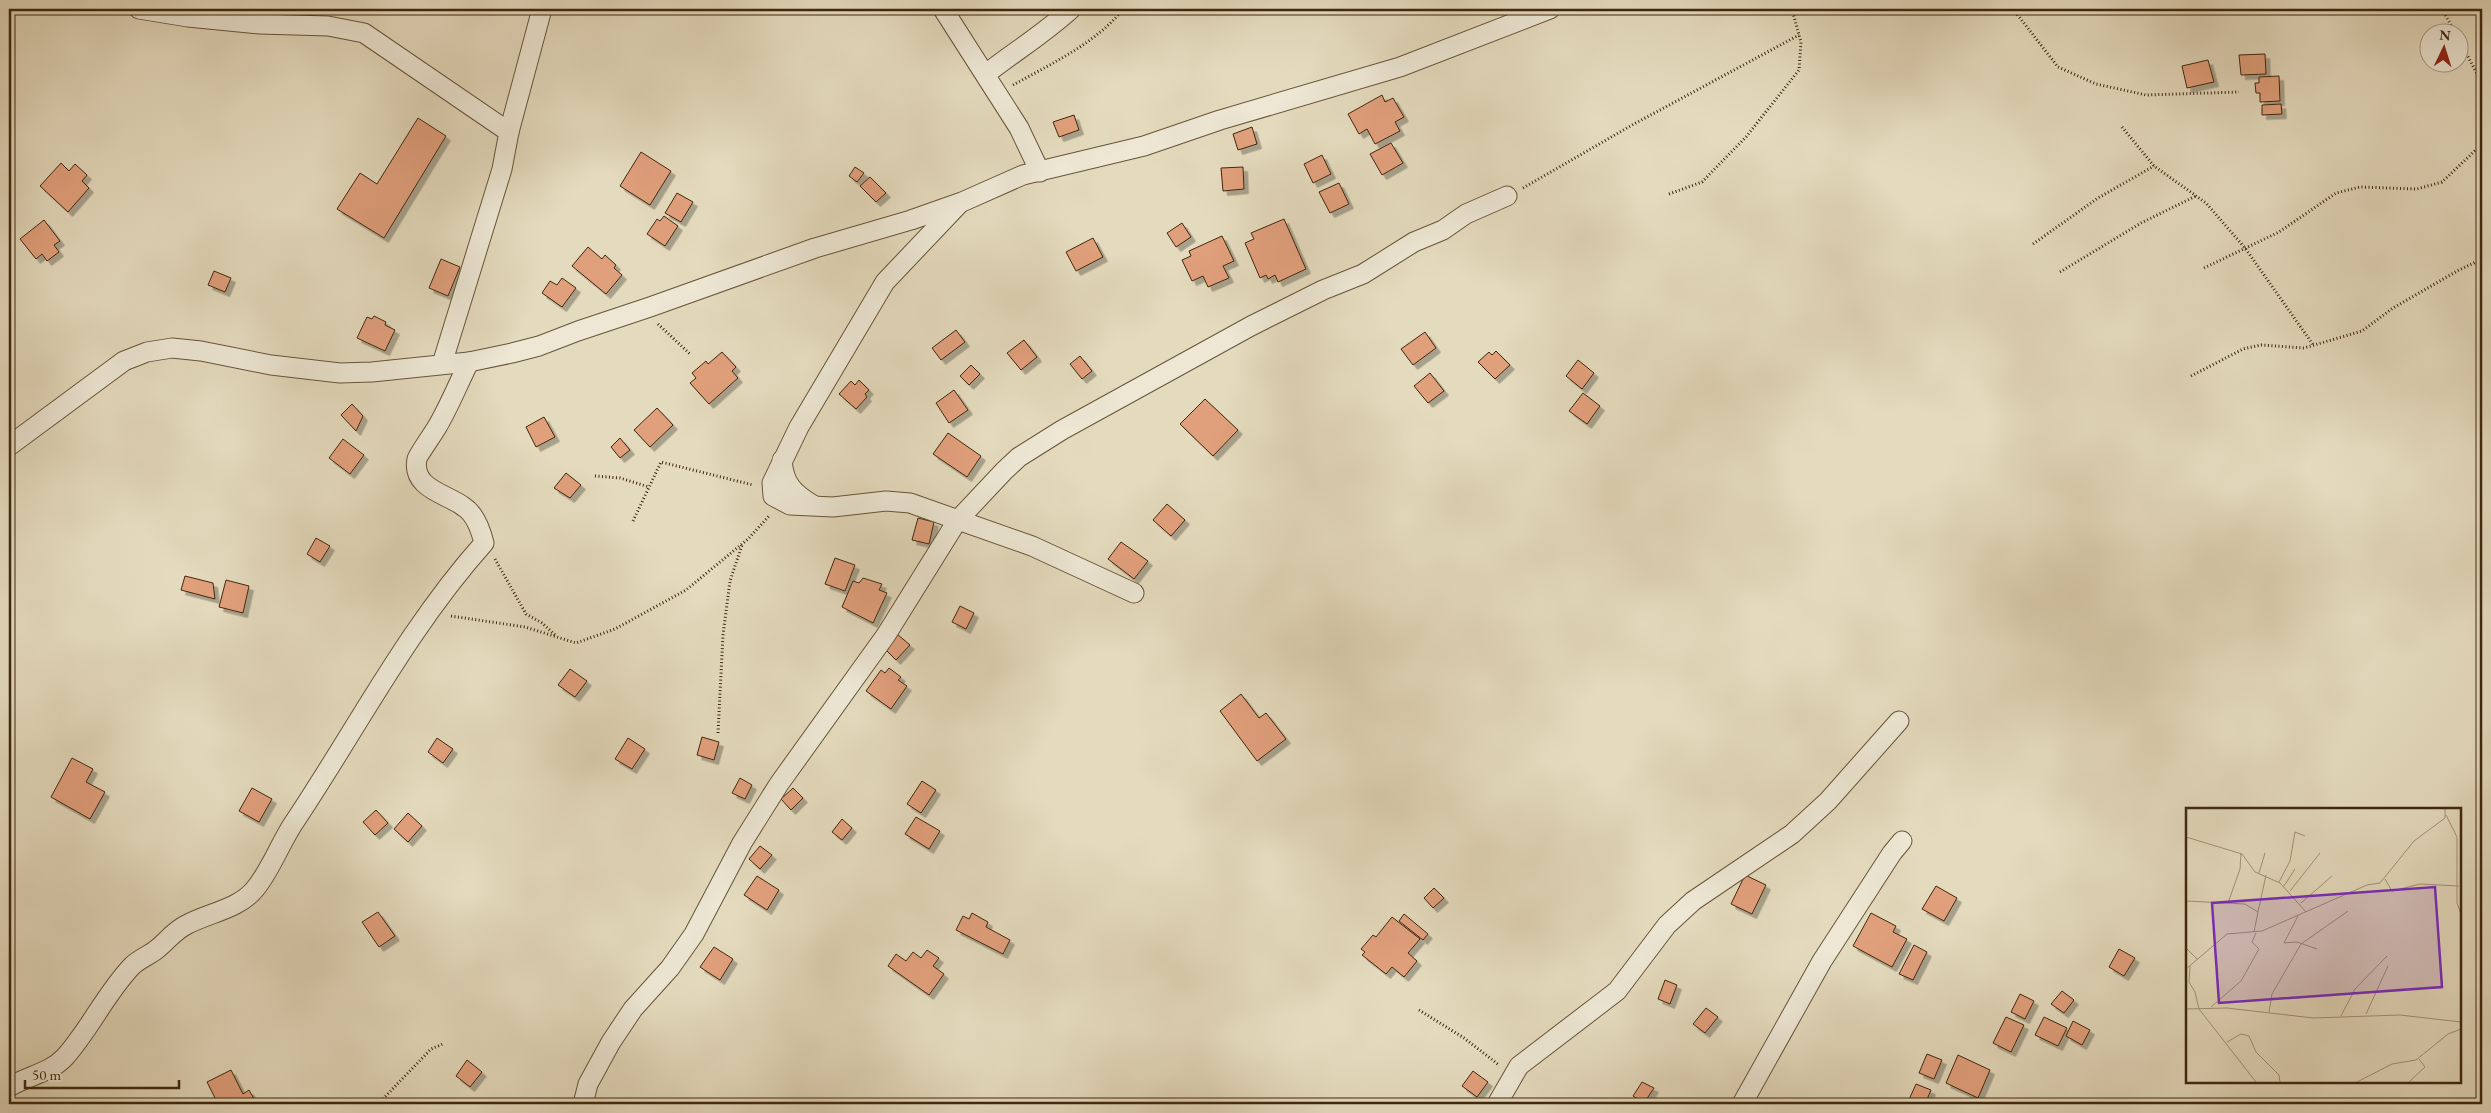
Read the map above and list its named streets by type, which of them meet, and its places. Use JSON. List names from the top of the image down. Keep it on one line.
{"scale_bar":"50 m","north":"top"}
